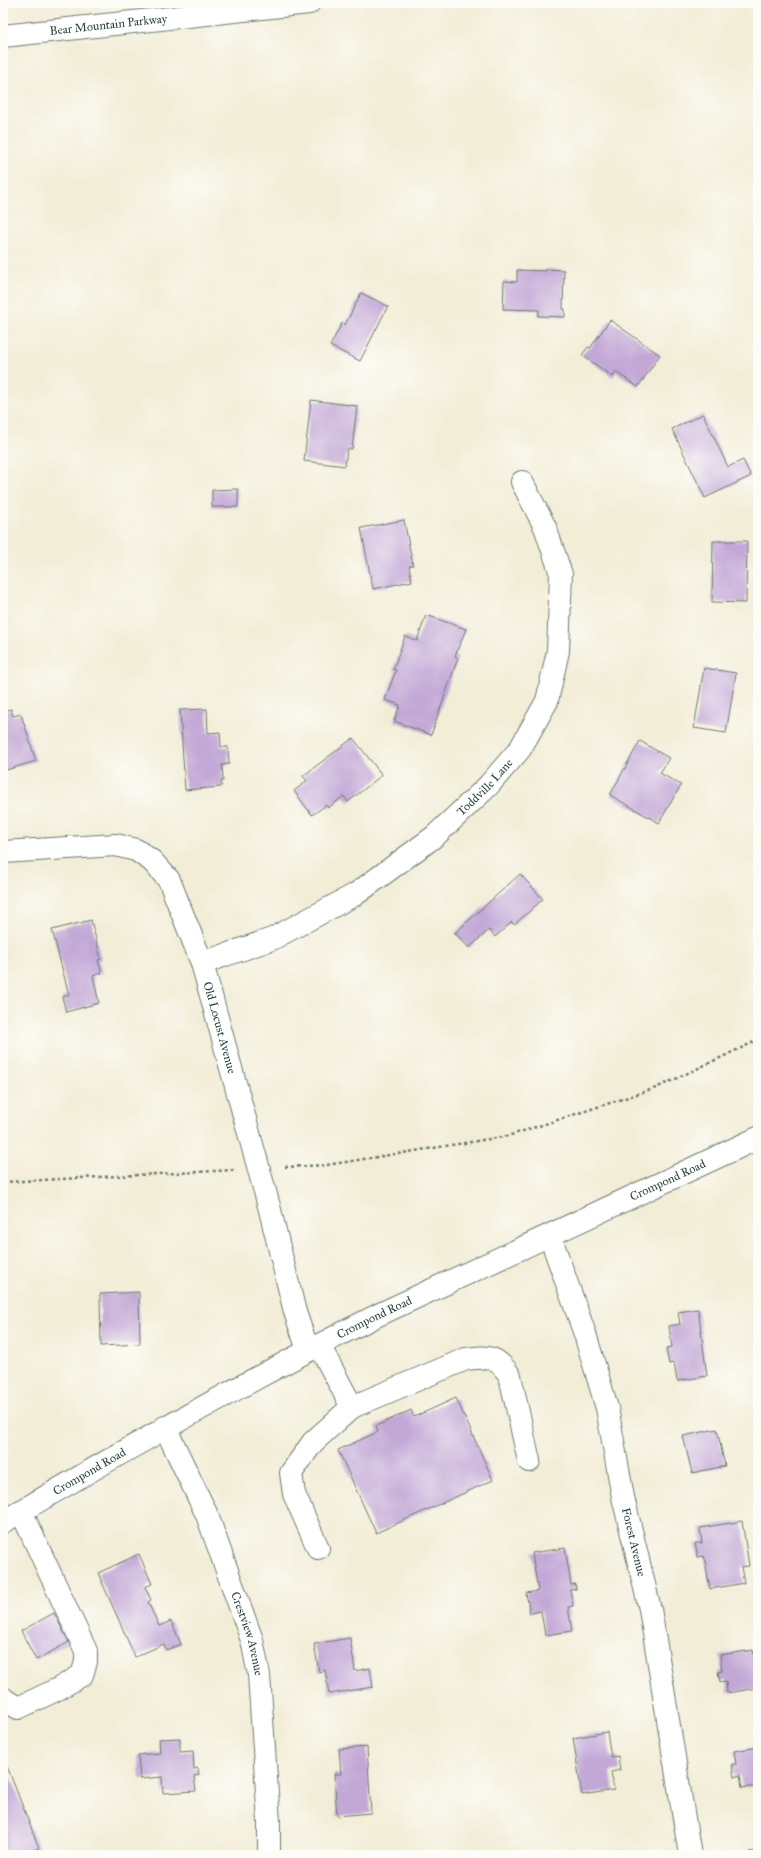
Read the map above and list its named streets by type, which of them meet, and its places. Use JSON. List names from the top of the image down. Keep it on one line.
{"streets":{"main road":["Bear Mountain Parkway","Toddville Lane","Old Locust Avenue","Crompond Road","Forest Avenue","Crestview Avenue"]},"crossings":[["Toddville Lane","Old Locust Avenue"],["Old Locust Avenue","Crompond Road"],["Crompond Road","Forest Avenue"],["Crompond Road","Crestview Avenue"]]}
